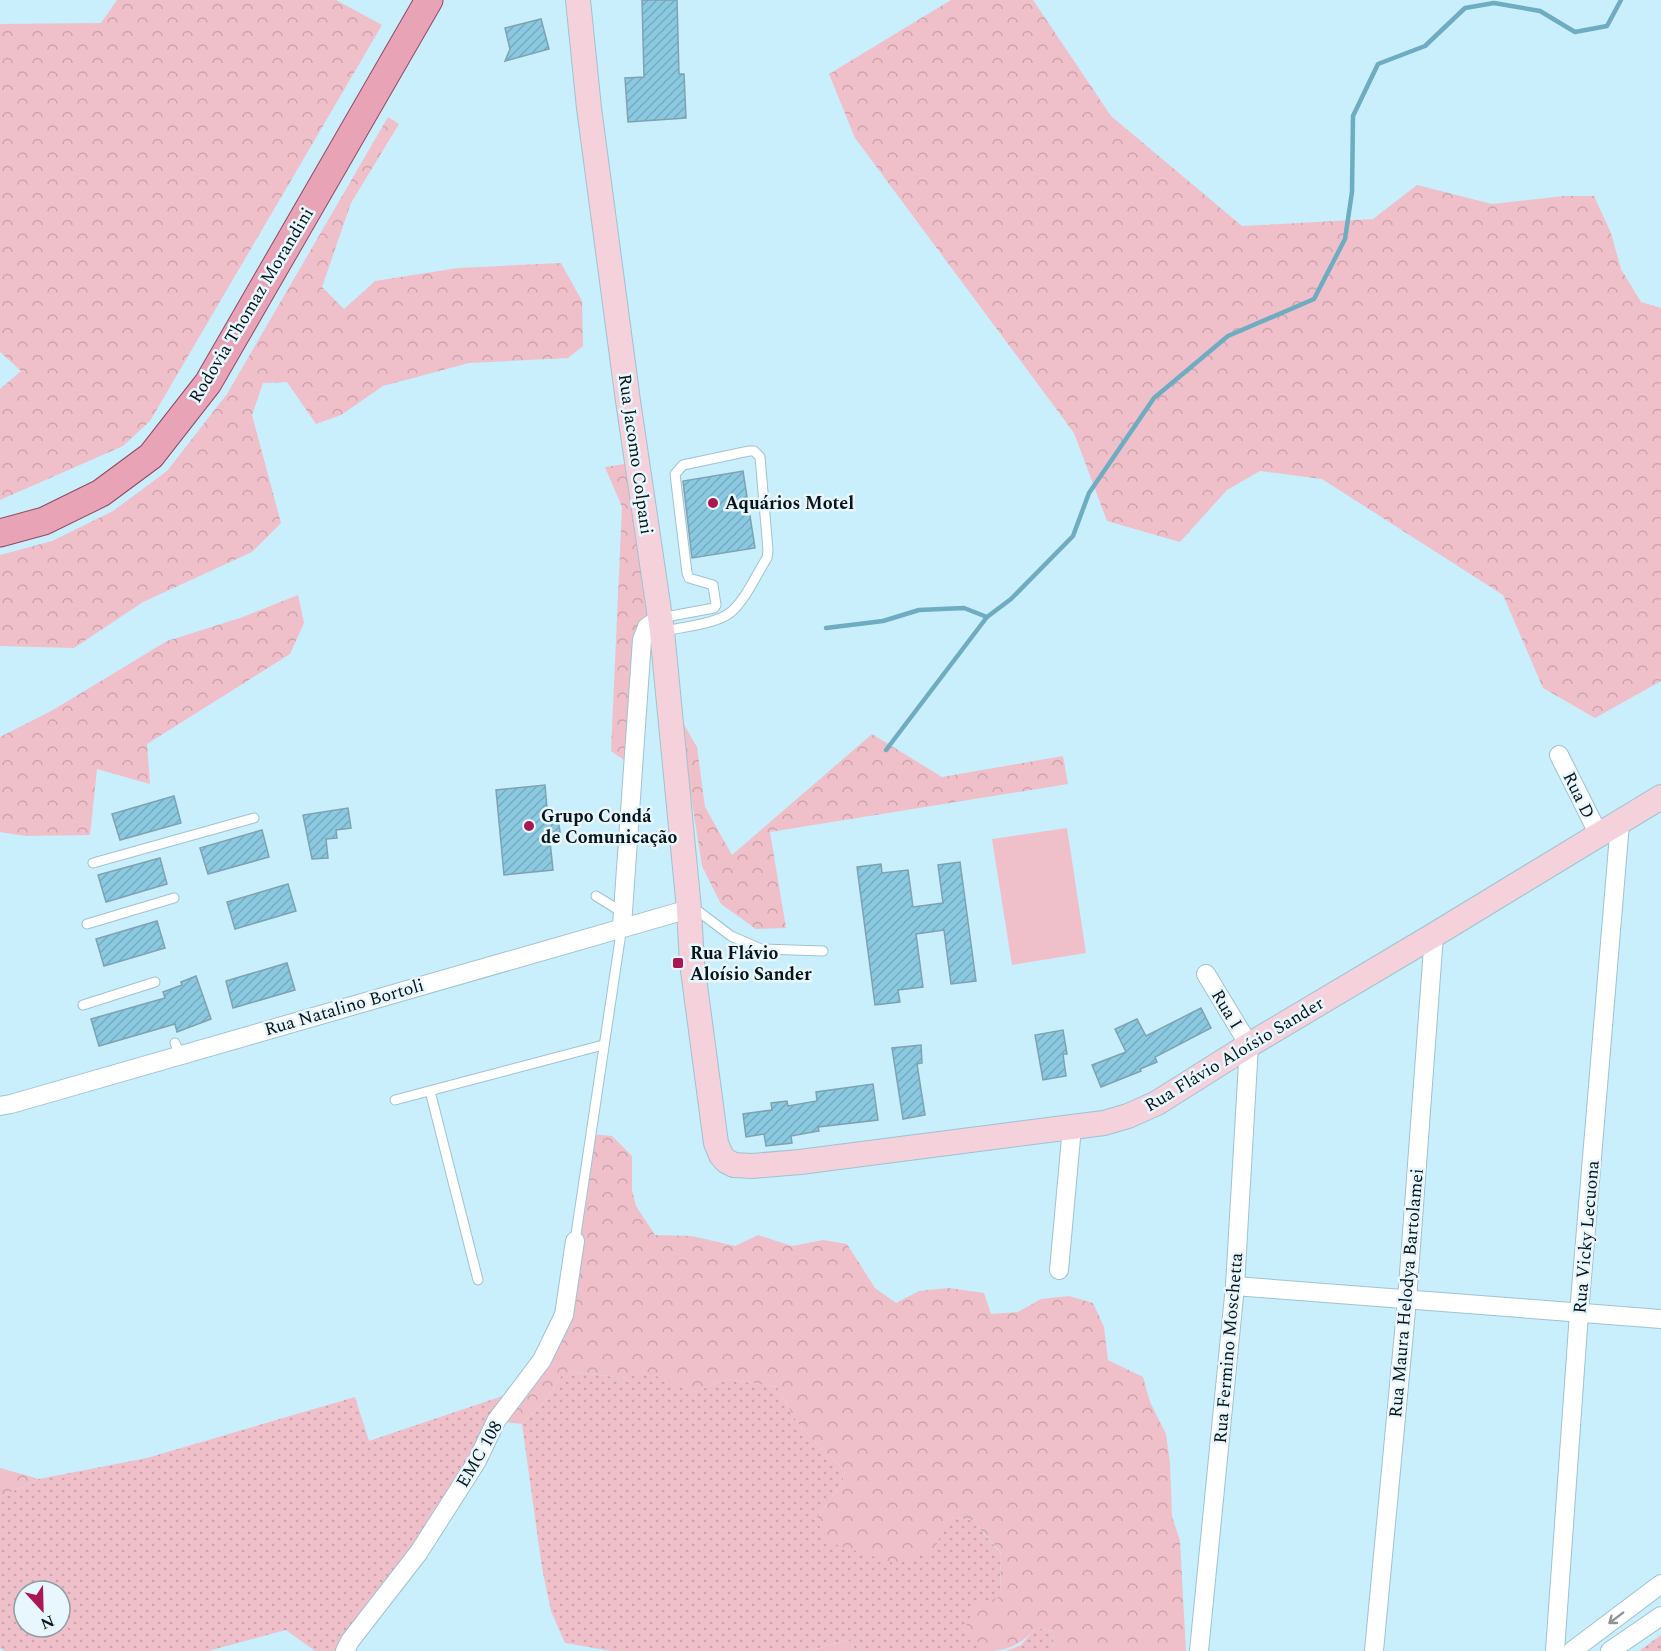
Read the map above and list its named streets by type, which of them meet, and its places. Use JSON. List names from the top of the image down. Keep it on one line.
{"streets":{"main road":["Rodovia Thomaz Morandini"],"street":["Rua Jacomo Colpani","Rua D","Rua Natalino Bortoli","Rua I","Rua Flávio Aloísio Sander","Rua Vicky Lecuona","Rua Maura Helodya Bartolamei","Rua Fermino Moschetta","EMC 108"]},"crossings":[["Rua Jacomo Colpani","Rua Natalino Bortoli"],["Rua Jacomo Colpani","Rua Flávio Aloísio Sander"],["Rua D","Rua Flávio Aloísio Sander"],["Rua Natalino Bortoli","Rua Flávio Aloísio Sander"],["Rua I","Rua Flávio Aloísio Sander"],["Rua I","Rua Fermino Moschetta"],["Rua Flávio Aloísio Sander","Rua Vicky Lecuona"],["Rua Flávio Aloísio Sander","Rua Maura Helodya Bartolamei"],["Rua Flávio Aloísio Sander","Rua Fermino Moschetta"]],"places":{"other":["Aquários Motel","Grupo Condá de Comunicação"],"transit":["Rua Flávio Aloísio Sander"]},"north":"bottom"}
